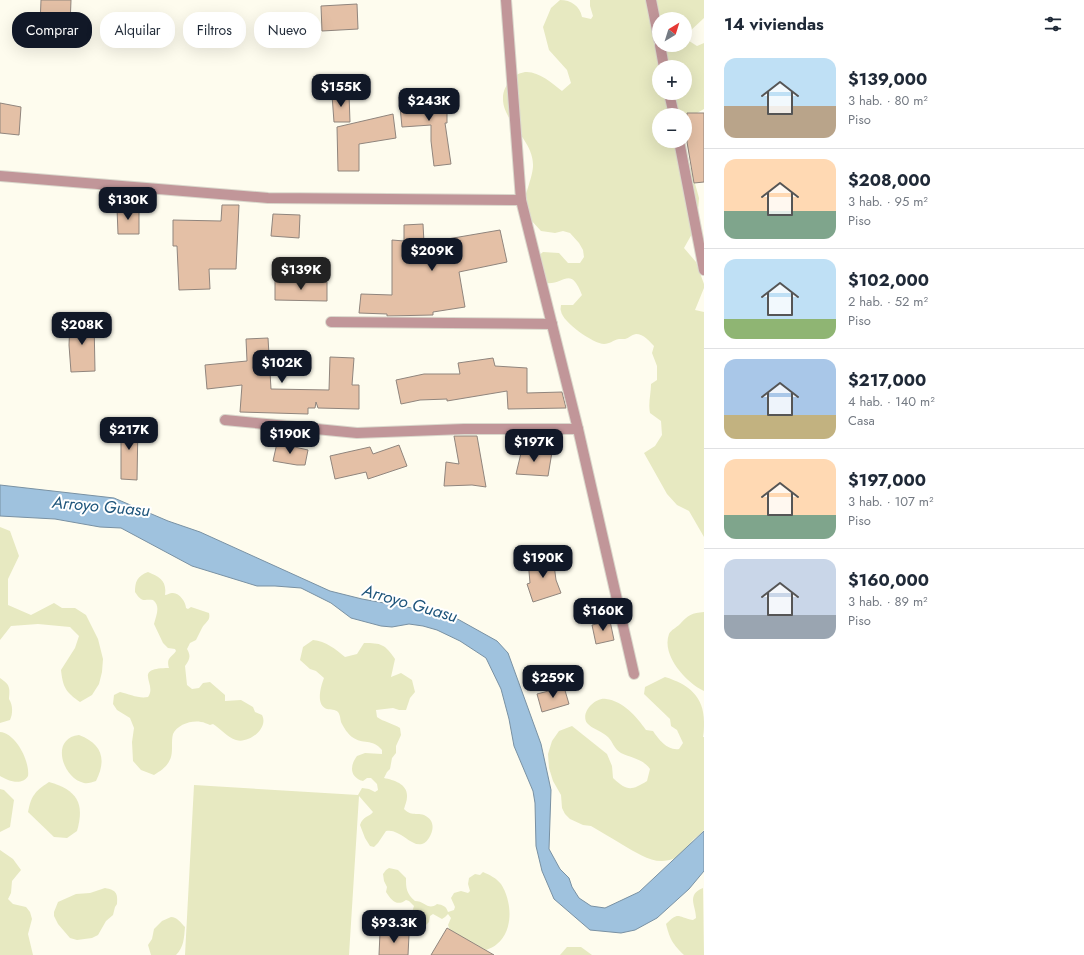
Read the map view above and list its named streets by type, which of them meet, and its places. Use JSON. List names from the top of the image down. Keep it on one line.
{"water":["Arroyo Guasu"],"north":"top right","page":{"heading":"14 viviendas","map_buttons":["+","−"],"chip":["Comprar","Alquilar","Filtros","Nuevo"],"list":[{"name":"$139,000","note":"3 hab. · 80 m² · Piso"},{"name":"$208,000","note":"3 hab. · 95 m² · Piso"},{"name":"$102,000","note":"2 hab. · 52 m² · Piso"},{"name":"$217,000","note":"4 hab. · 140 m² · Casa"},{"name":"$197,000","note":"3 hab. · 107 m² · Piso"},{"name":"$160,000","note":"3 hab. · 89 m² · Piso"}],"price":["$155K","$243K","$130K","$209K","$139K","$208K","$102K","$217K","$190K","$197K","$190K","$160K","$259K","$93.3K"]}}
